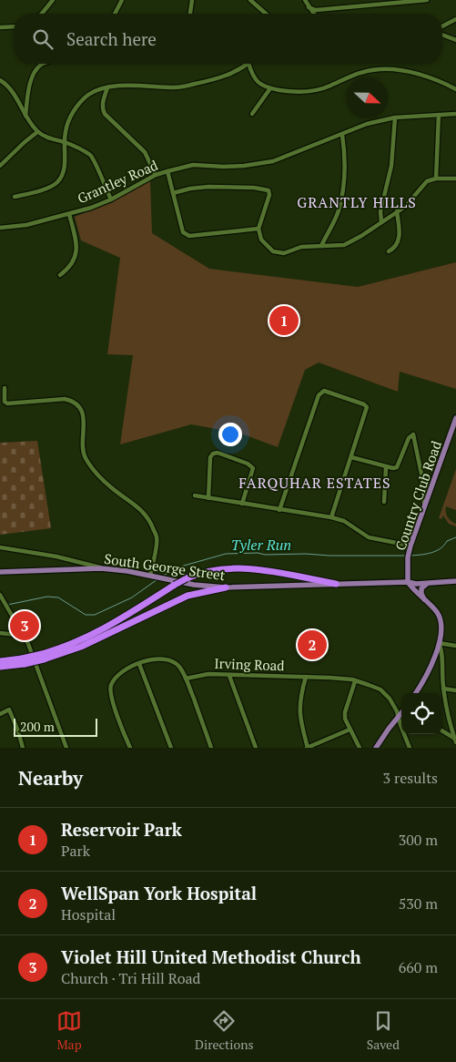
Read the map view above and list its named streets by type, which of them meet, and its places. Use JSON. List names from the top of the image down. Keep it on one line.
{"streets":{"main road":["Country Club Road","South George Street"],"street":["Grantley Road","Irving Road"]},"crossings":[["Country Club Road","South George Street"]],"districts":["GRANTLY HILLS","FARQUHAR ESTATES"],"water":["Tyler Run"],"scale_bar":"200 m","north":"right","page":{"search":"Search here","pins":["1","3","2"],"scale":"200 m","heading":["Nearby","3 results"],"list":[{"mark":"1","name":"Reservoir Park","note":"Park","value":"300 m"},{"mark":"2","name":"WellSpan York Hospital","note":"Hospital","value":"530 m"},{"mark":"3","name":"Violet Hill United Methodist Church","note":"Church · Tri Hill Road","value":"660 m"}],"nav":["Map","Directions","Saved"]}}
